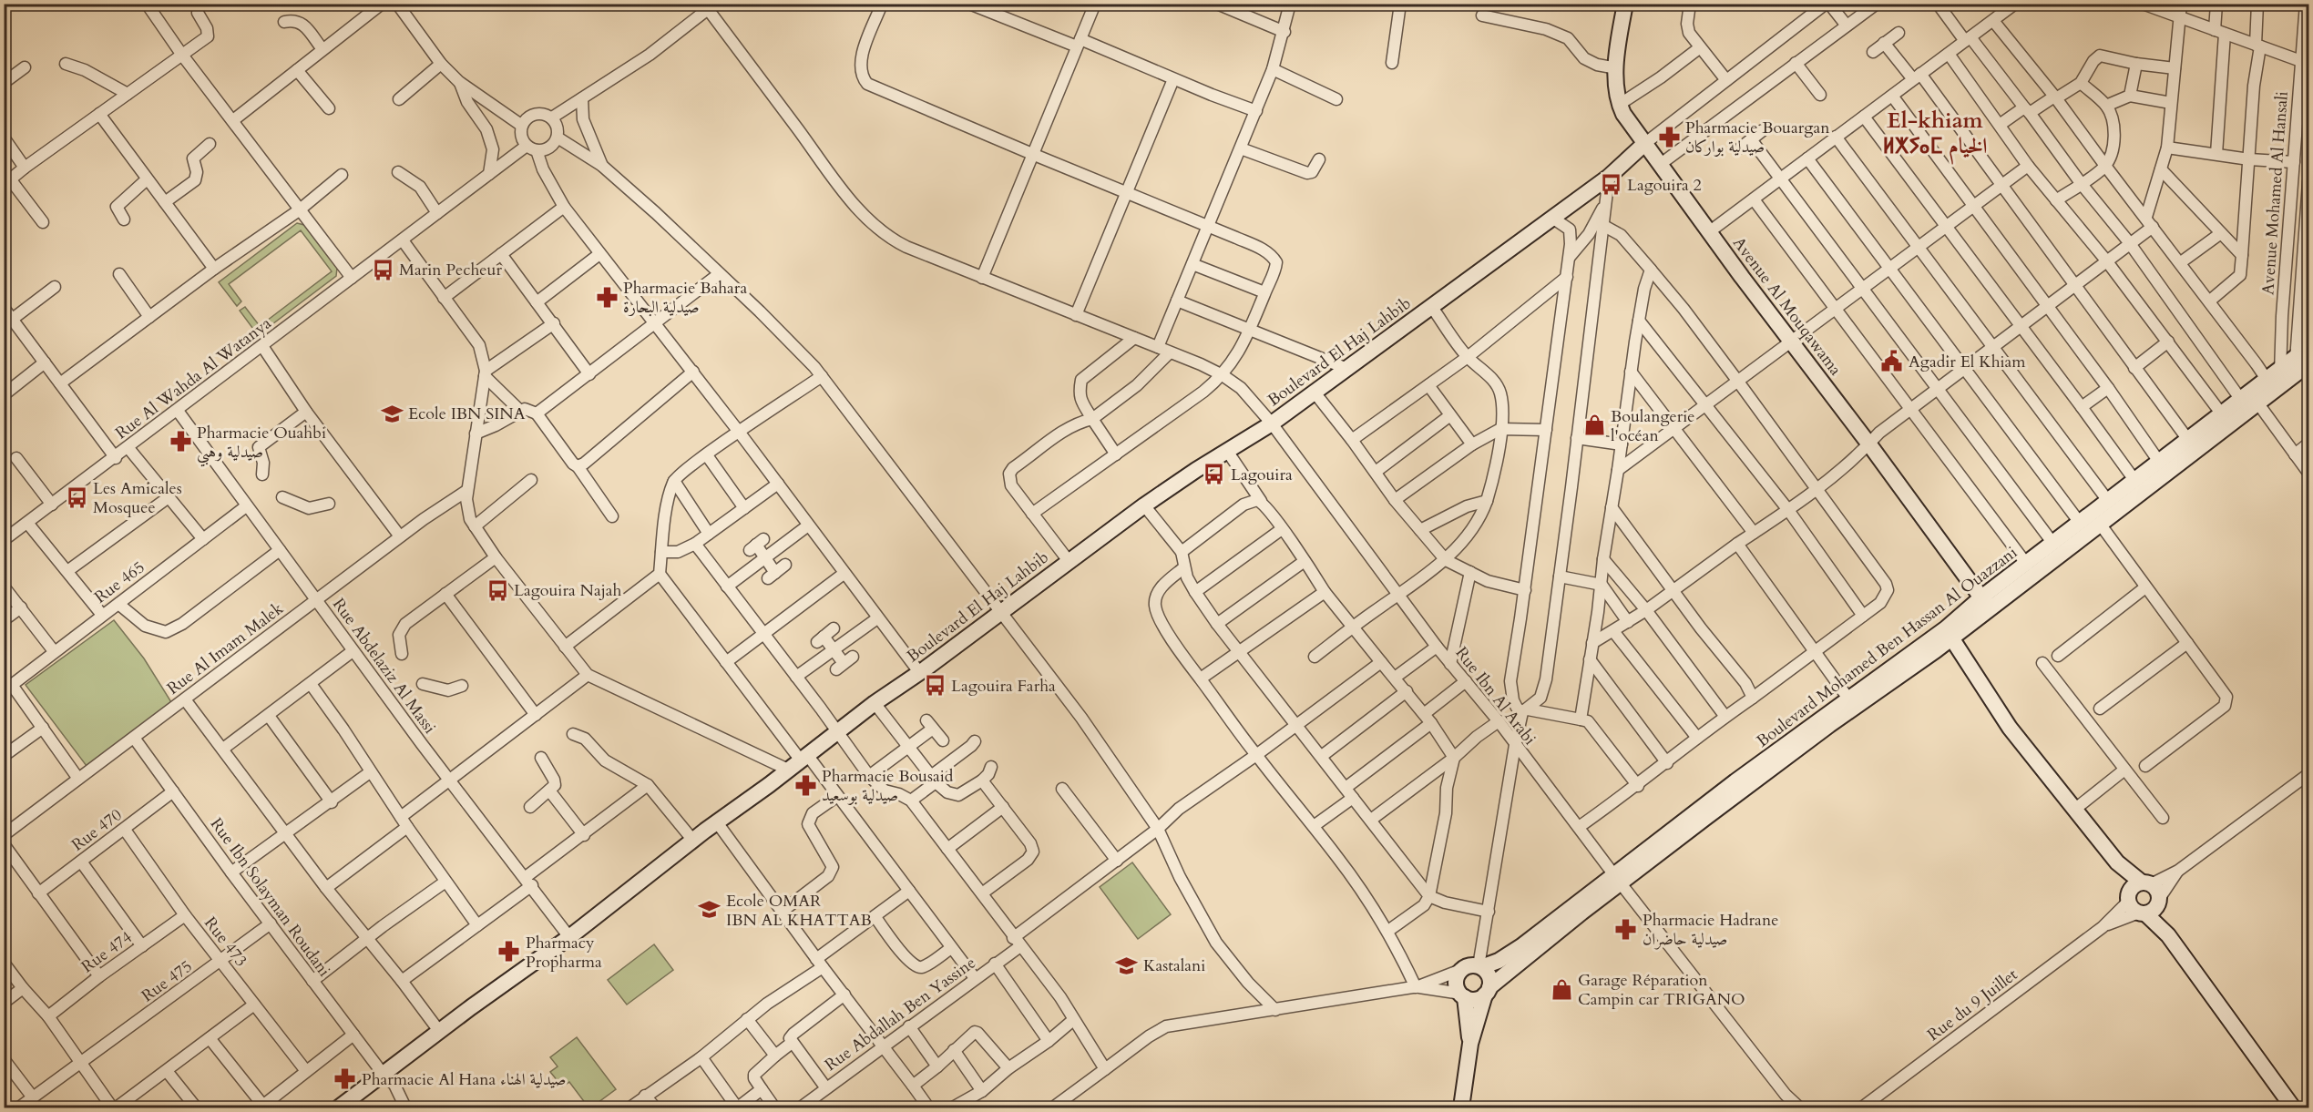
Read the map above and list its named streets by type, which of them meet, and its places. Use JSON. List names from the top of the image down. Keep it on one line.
{"streets":{"street":["Avenue Mohamed Al Hansali","Avenue Al Mouqawama","Boulevard El Haj Lahbib","Rue Al Wahda Al Watanya","Rue 465","Boulevard Mohamed Ben Hassan Al Ouazzani","Rue Al Imam Malek","Rue Abdelaziz Al Massi","Rue Ibn Al Arabi","Rue 470","Rue Ibn Solayman Roudani","Rue 473","Rue 474","Rue 475","Rue du 9 Juillet","Rue Abdallah Ben Yassine"]},"crossings":[["Avenue Mohamed Al Hansali","Boulevard Mohamed Ben Hassan Al Ouazzani"],["Avenue Al Mouqawama","Boulevard El Haj Lahbib"],["Avenue Al Mouqawama","Boulevard Mohamed Ben Hassan Al Ouazzani"],["Boulevard El Haj Lahbib","Rue Abdelaziz Al Massi"],["Boulevard El Haj Lahbib","Rue Ibn Al Arabi"],["Boulevard El Haj Lahbib","Rue Ibn Solayman Roudani"],["Rue Al Wahda Al Watanya","Rue Abdelaziz Al Massi"],["Rue 465","Rue Abdelaziz Al Massi"],["Boulevard Mohamed Ben Hassan Al Ouazzani","Rue Ibn Al Arabi"],["Rue Al Imam Malek","Rue Abdelaziz Al Massi"],["Rue Al Imam Malek","Rue Ibn Solayman Roudani"],["Rue 470","Rue Ibn Solayman Roudani"],["Rue 470","Rue 473"],["Rue Ibn Solayman Roudani","Rue 475"],["Rue 473","Rue 474"],["Rue 473","Rue 475"]],"districts":["El-khiam ⵍⵅⵢⴰⵎ الخيام"],"places":{"pharmacy":["Pharmacie Bouargan صيدلية بواركان","Pharmacie Bahara صيدلية البحارة","Pharmacie Ouahbi صيدلية وهبي","Pharmacie Bousaid صيدلية بوسعيد","Pharmacie Hadrane صيدلية حاضران","Pharmacy Propharma","Pharmacie Al Hana صيدلية الهناء"],"bus stop":["Lagouira 2","Marin Pecheur","Lagouira","Les Amicales Mosquee","Lagouira Najah","Lagouira Farha"],"public building":["Agadir El Khiam"],"school or university":["Ecole IBN SINA","Ecole OMAR IBN AL KHATTAB","Kastalani"],"shop":["Boulangerie l'océan","Garage Réparation Campin car TRIGANO"]}}
